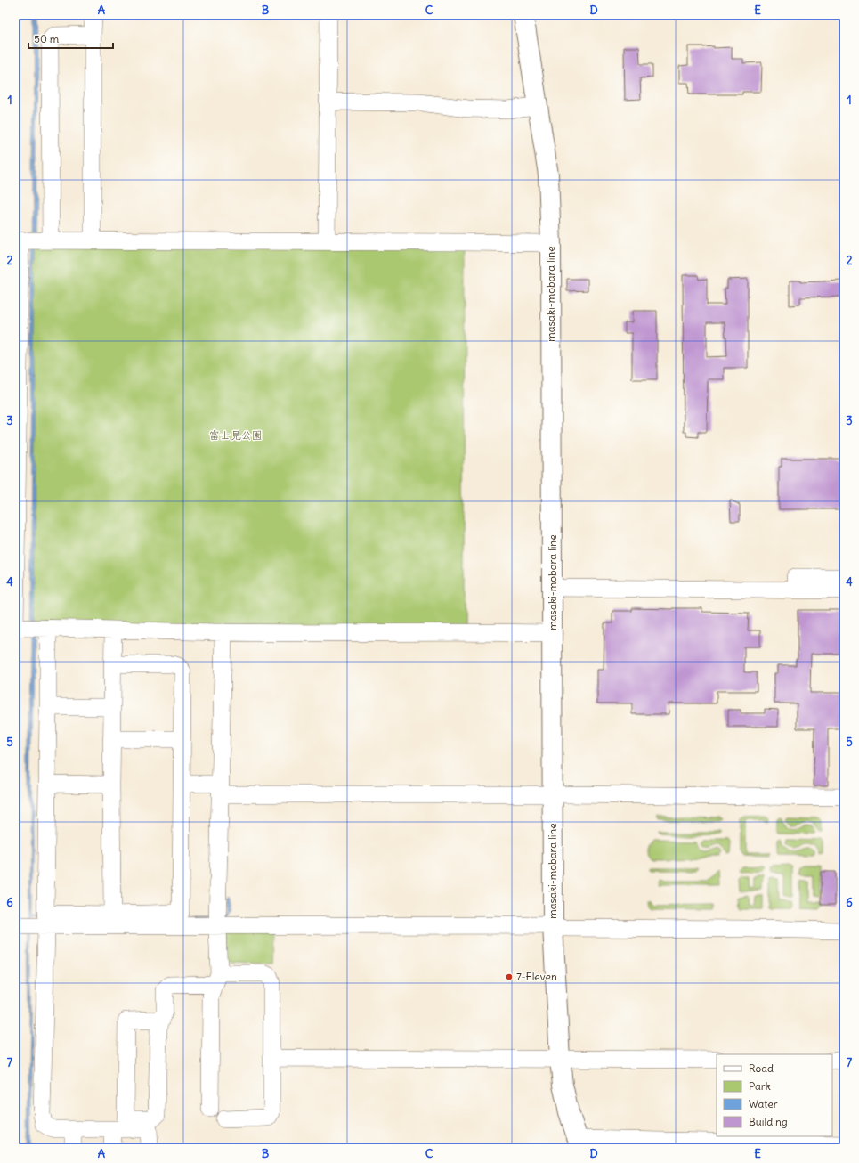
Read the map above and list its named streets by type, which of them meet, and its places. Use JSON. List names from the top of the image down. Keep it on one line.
{"streets":{"main road":["masaki-mobara line"]},"parks":["富士見公園"],"places":["7-Eleven"],"legend":["Road","Park","Water","Building"],"scale_bar":"50 m","grid":{"columns":["A","B","C","D","E"],"rows":["1","2","3","4","5","6","7"]}}
